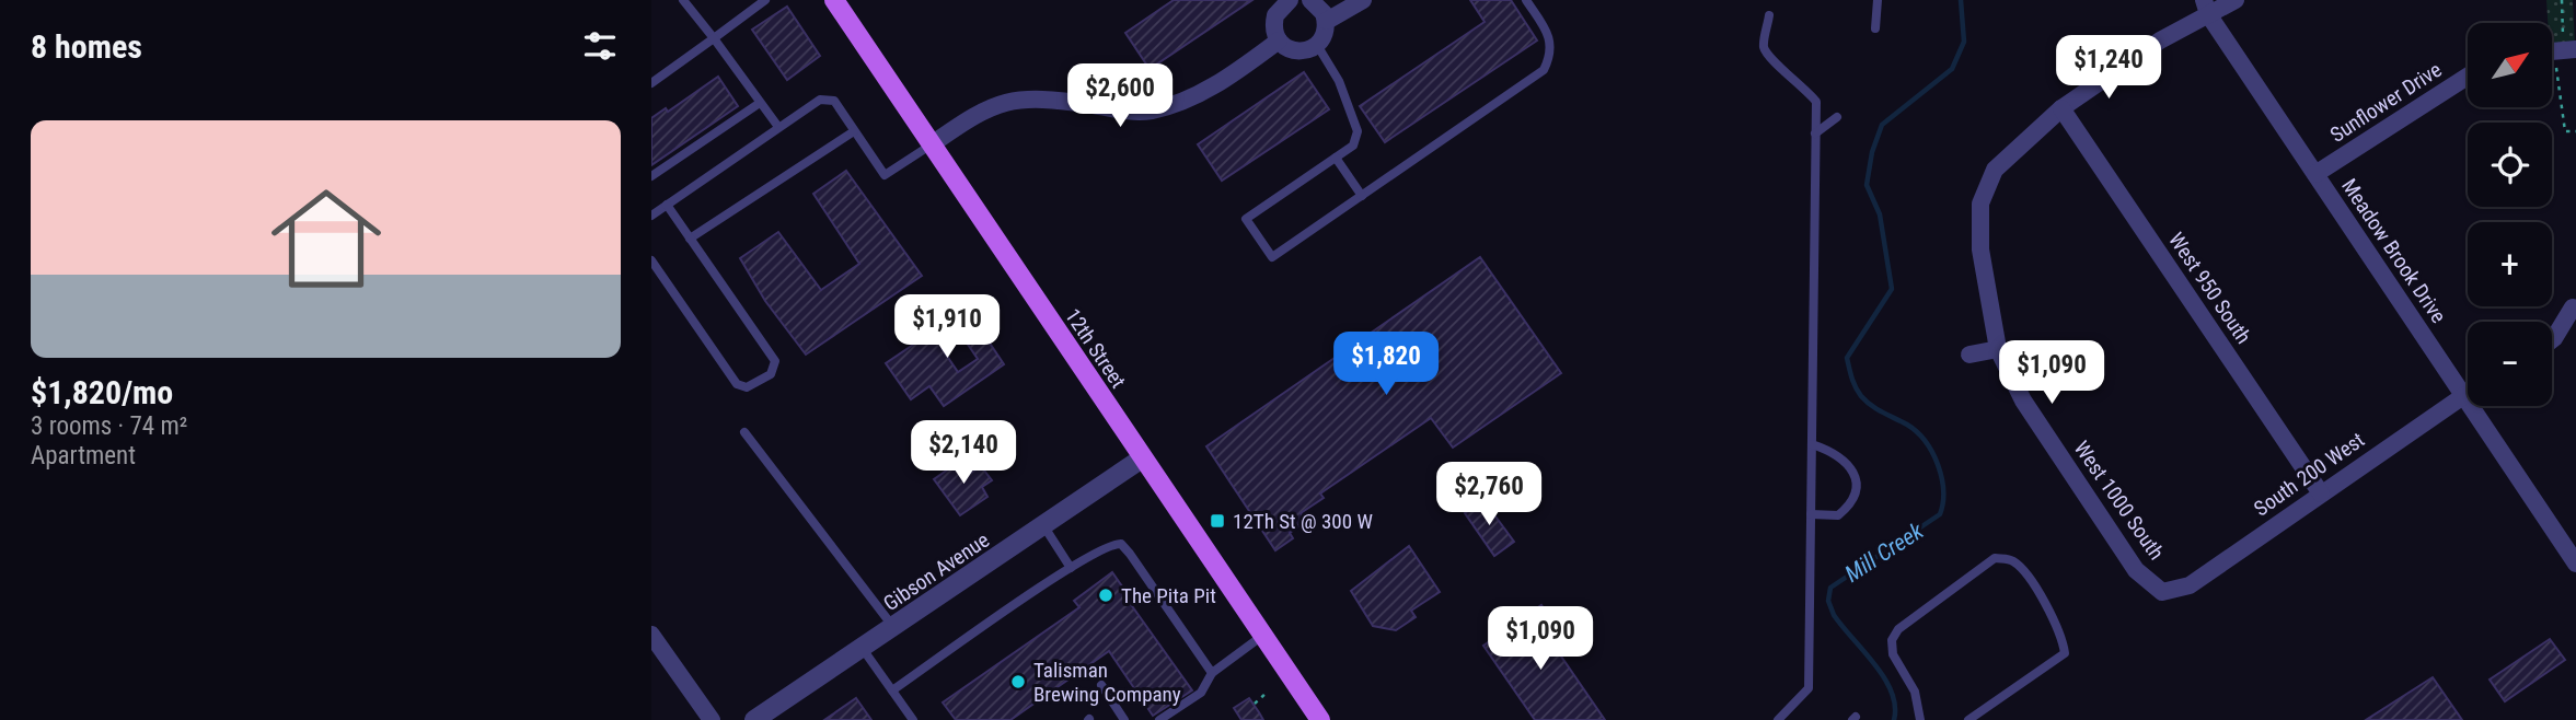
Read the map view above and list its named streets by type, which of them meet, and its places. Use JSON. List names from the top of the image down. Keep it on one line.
{"streets":{"main road":["12th Street"],"street":["Sunflower Drive","Meadow Brook Drive","West 950 South","South 200 West","West 1000 South","Gibson Avenue"]},"crossings":[["Sunflower Drive","Meadow Brook Drive"],["Meadow Brook Drive","South 200 West"],["West 950 South","South 200 West"],["West 950 South","West 1000 South"],["12th Street","Gibson Avenue"],["South 200 West","West 1000 South"]],"water":["Mill Creek"],"places":{"transit":["12Th St @ 300 W"],"other":["The Pita Pit","Talisman Brewing Company"]},"north":"top right","page":{"heading":"8 homes","map_buttons":["+","−"],"price":["$1,240","$2,600","$1,910","$1,820","$1,090","$2,140","$2,760","$1,090"],"list":[{"name":"$1,820/mo","note":"3 rooms · 74 m² · Apartment"}]}}
